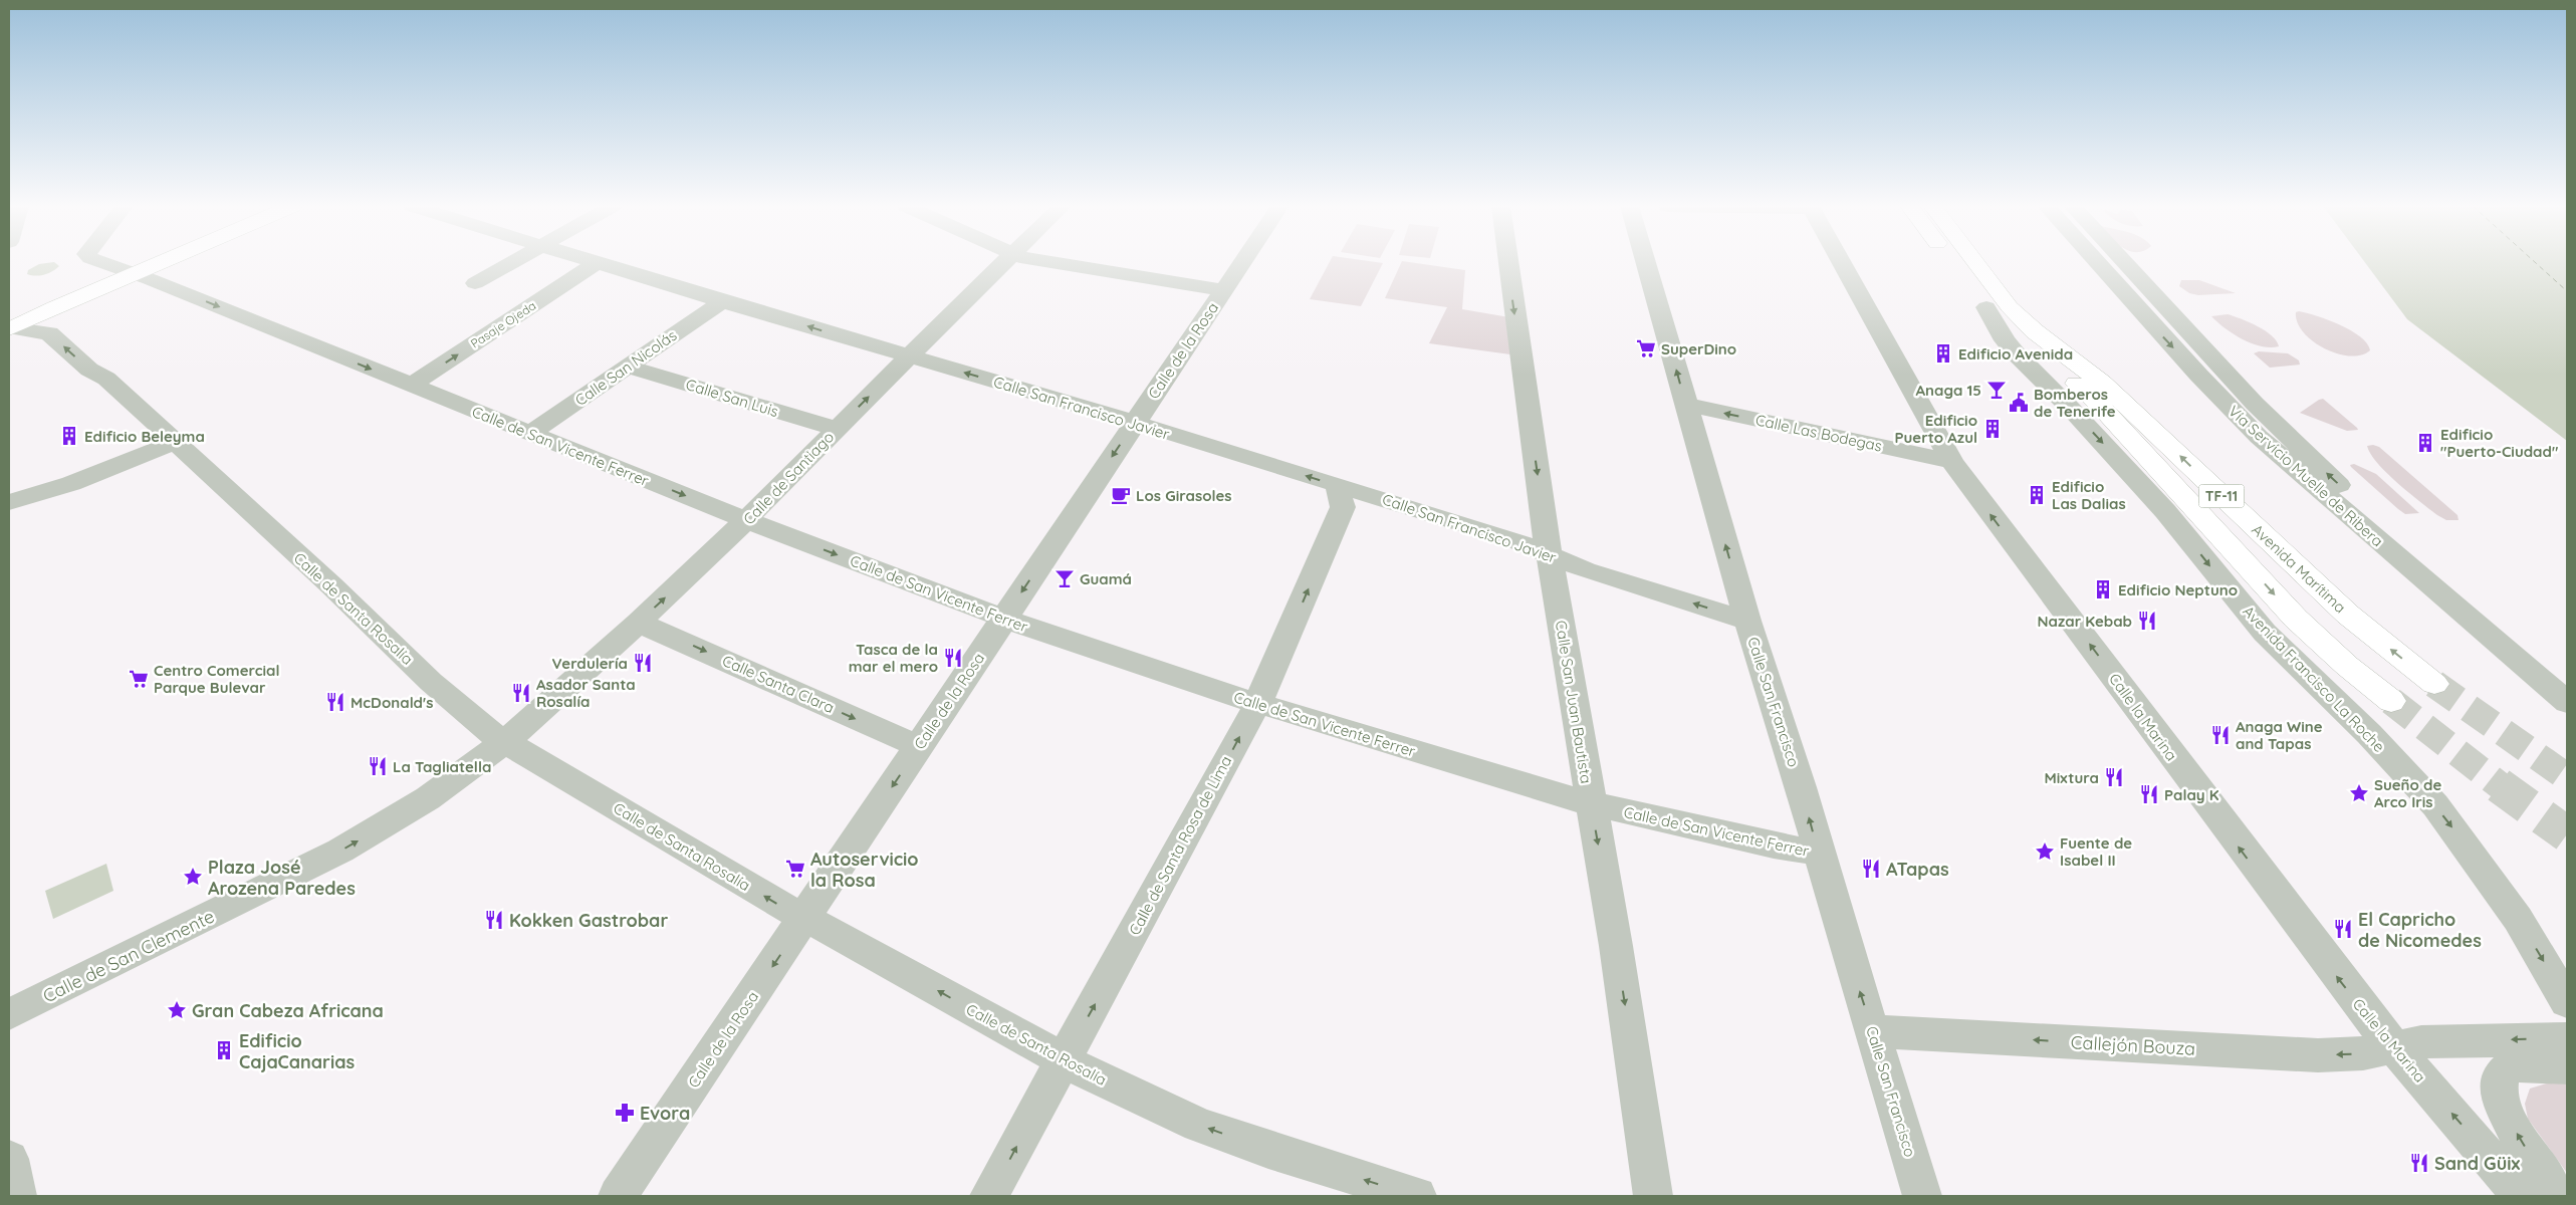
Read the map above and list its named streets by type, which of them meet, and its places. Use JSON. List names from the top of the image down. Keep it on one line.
{"streets":{"main road":["TF-11","Avenida Marítima","Avenida Francisco La Roche"],"street":["Pasaje Ojeda","Calle de la Rosa","Calle San Nicolás","Calle San Luis","Calle San Francisco Javier","Calle Las Bodegas","Calle de San Vicente Ferrer","Vía Servicio Muelle de Ribera","Calle de Santiago","Calle de Santa Rosalía","Calle Santa Clara","Calle San Juan Bautista","Calle San Francisco","Calle la Marina","Calle de Santa Rosa de Lima","Calle de San Clemente","Callejón Bouza"]},"crossings":[["Pasaje Ojeda","Calle San Francisco Javier"],["Pasaje Ojeda","Calle de San Vicente Ferrer"],["Calle de la Rosa","Calle San Francisco Javier"],["Calle de la Rosa","Calle de San Vicente Ferrer"],["Calle de la Rosa","Calle de Santa Rosalía"],["Calle de la Rosa","Calle Santa Clara"],["Calle San Nicolás","Calle San Luis"],["Calle San Nicolás","Calle San Francisco Javier"],["Calle San Nicolás","Calle de San Vicente Ferrer"],["Calle San Luis","Calle de Santiago"],["Calle San Francisco Javier","Calle de Santiago"],["Calle San Francisco Javier","Calle San Juan Bautista"],["Calle San Francisco Javier","Calle San Francisco"],["Calle San Francisco Javier","Calle de Santa Rosa de Lima"],["Calle Las Bodegas","Calle San Francisco"],["Calle Las Bodegas","Calle la Marina"],["Calle de San Vicente Ferrer","Calle de Santiago"],["Calle de San Vicente Ferrer","Calle San Juan Bautista"],["Calle de San Vicente Ferrer","Calle San Francisco"],["Calle de San Vicente Ferrer","Calle de Santa Rosa de Lima"],["Calle de Santiago","Calle de Santa Rosalía"],["Calle de Santiago","Calle Santa Clara"],["Calle de Santiago","Calle de San Clemente"],["Avenida Marítima","Avenida Francisco La Roche"],["Calle de Santa Rosalía","Calle de Santa Rosa de Lima"],["Calle de Santa Rosalía","Calle de San Clemente"],["Calle San Francisco","Callejón Bouza"],["Calle la Marina","Callejón Bouza"]],"one_way":["Pasaje Ojeda","Calle de la Rosa","Calle San Francisco Javier","Calle Las Bodegas","Calle de San Vicente Ferrer","Calle de Santiago","Calle de Santa Rosalía","Avenida Francisco La Roche","Calle Santa Clara","Calle San Juan Bautista","Calle San Francisco","Calle la Marina","Calle de Santa Rosa de Lima","Calle de San Clemente","Callejón Bouza"],"places":{"supermarket":["SuperDino","Centro Comercial Parque Bulevar","Autoservicio la Rosa"],"building":["Edificio Avenida","Edificio Puerto Azul","Edificio Beleyma","Edificio \"Puerto-Ciudad\"","Edificio Las Dalias","Edificio Neptuno","Edificio CajaCanarias"],"bar":["Anaga 15","Guamá"],"public building":["Bomberos de Tenerife"],"cafe":["Los Girasoles"],"restaurant":["Nazar Kebab","Tasca de la mar el mero","Verdulería","Asador Santa Rosalía","McDonald's","Anaga Wine and Tapas","La Tagliatella","Mixtura","Palay K","ATapas","Kokken Gastrobar","El Capricho de Nicomedes","Sand Güix"],"place":["Sueño de Arco Iris","Fuente de Isabel II","Plaza José Arozena Paredes","Gran Cabeza Africana"],"pharmacy":["Evora"]}}
